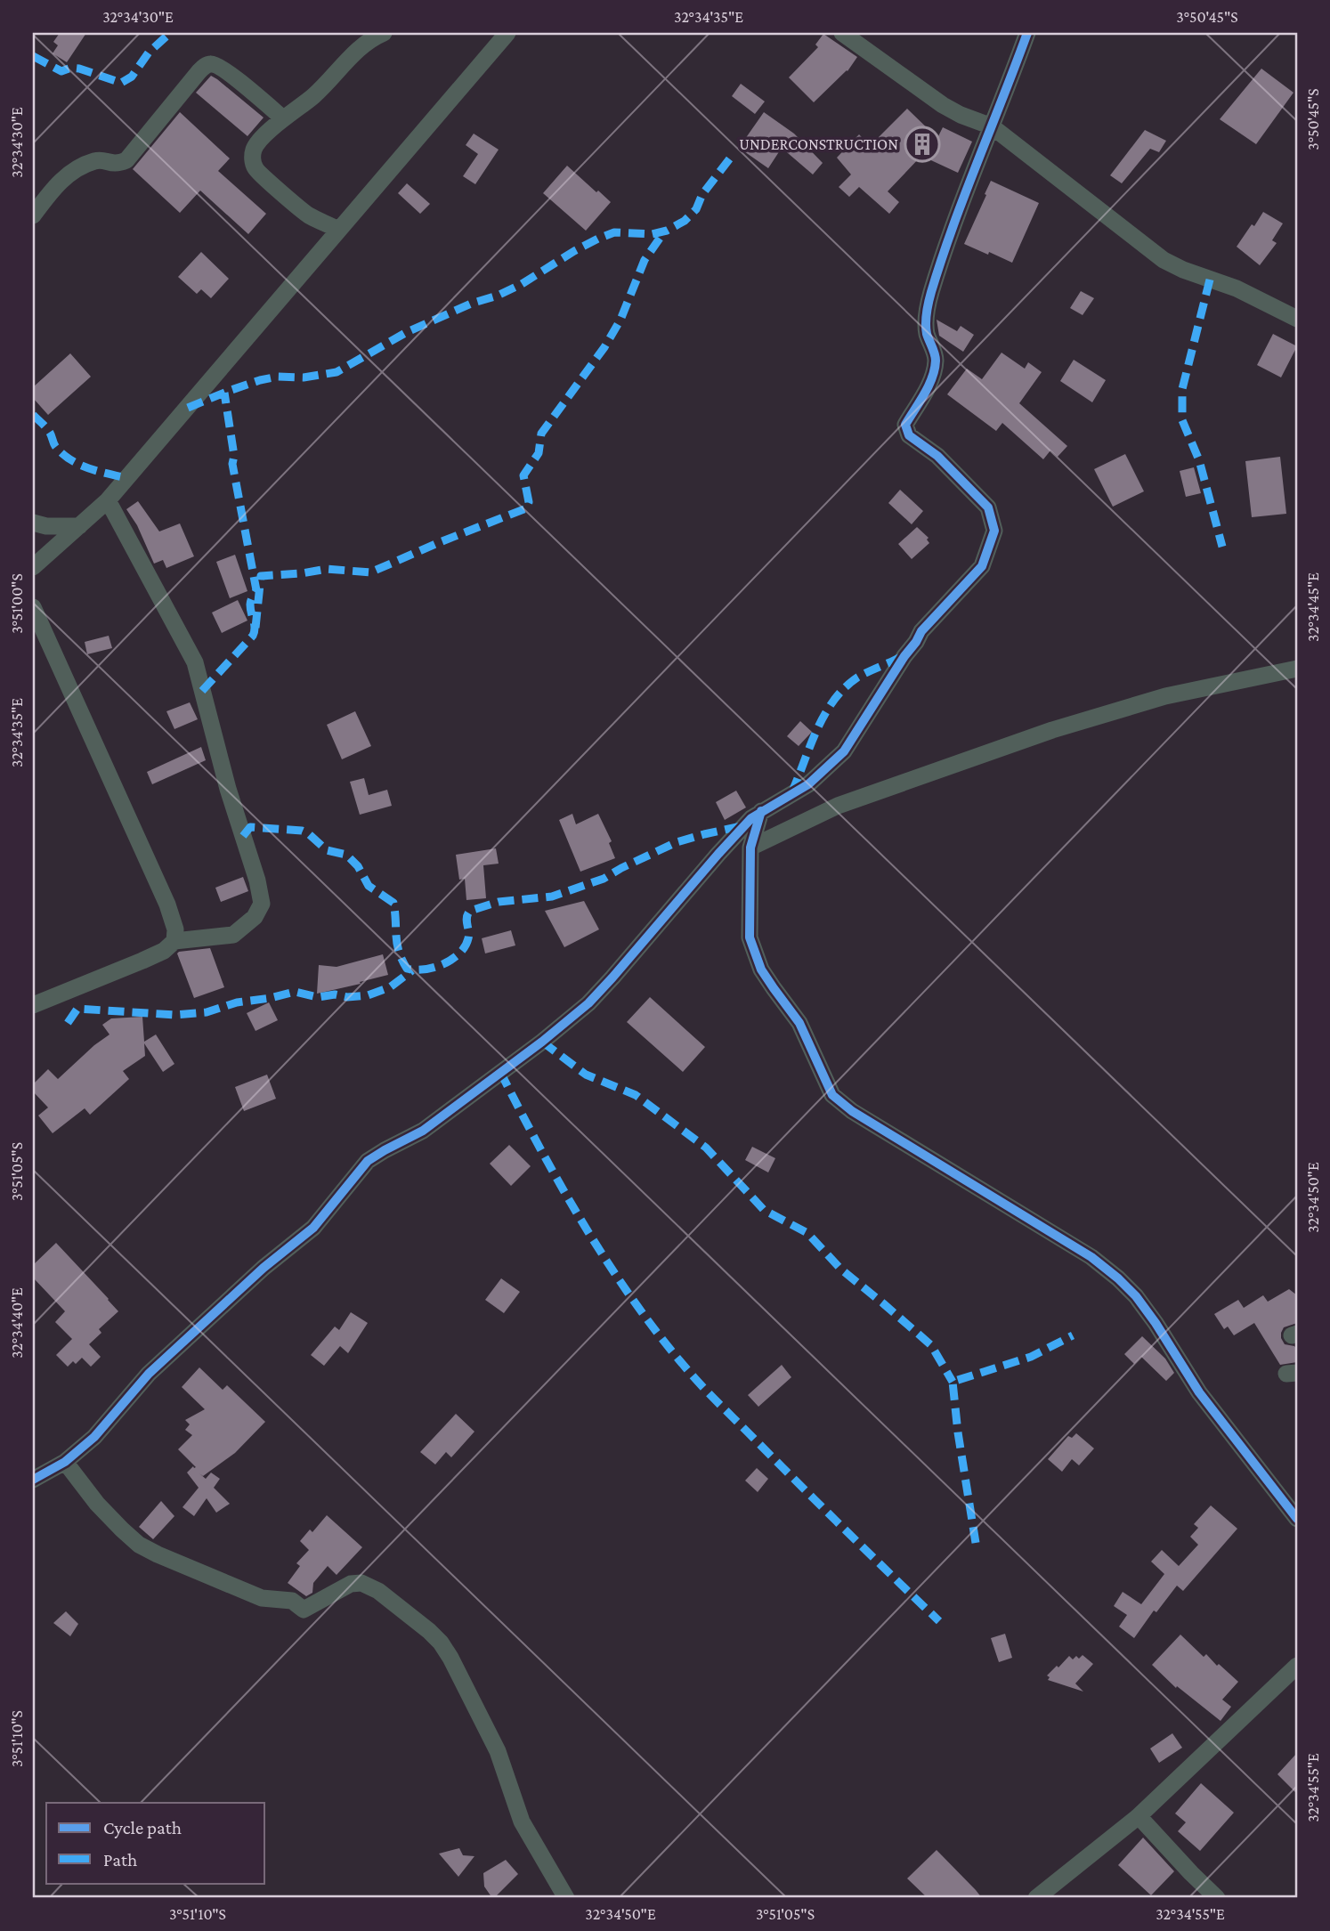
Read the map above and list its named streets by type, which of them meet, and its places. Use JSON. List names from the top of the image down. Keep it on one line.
{"places":{"building":["UNDERCONSTRUCTION"]},"legend":["Cycle path","Path"],"coordinates":["32°34'30\"E","32°34'35\"E","3°50'45\"S","3°51'00\"S","32°34'45\"E","3°51'05\"S","32°34'50\"E","32°34'40\"E","3°51'10\"S","32°34'55\"E"]}
